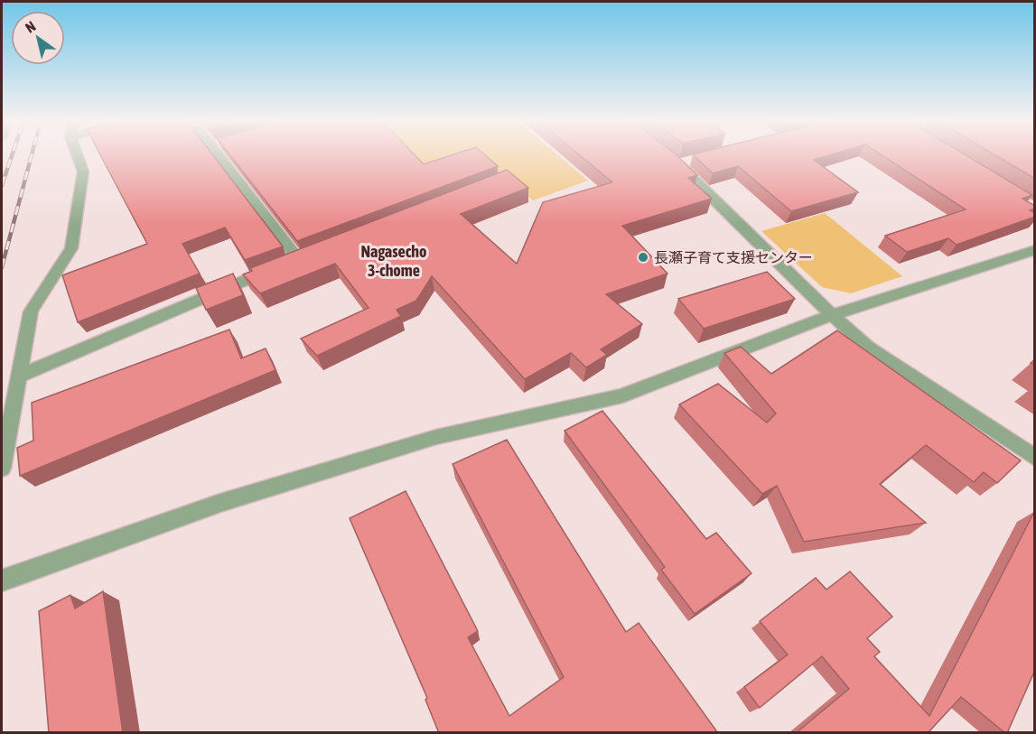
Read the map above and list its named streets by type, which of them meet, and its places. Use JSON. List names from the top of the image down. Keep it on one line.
{"districts":["Nagasecho 3-chome"],"places":["長瀬子育て支援センター"],"north":"top left"}
